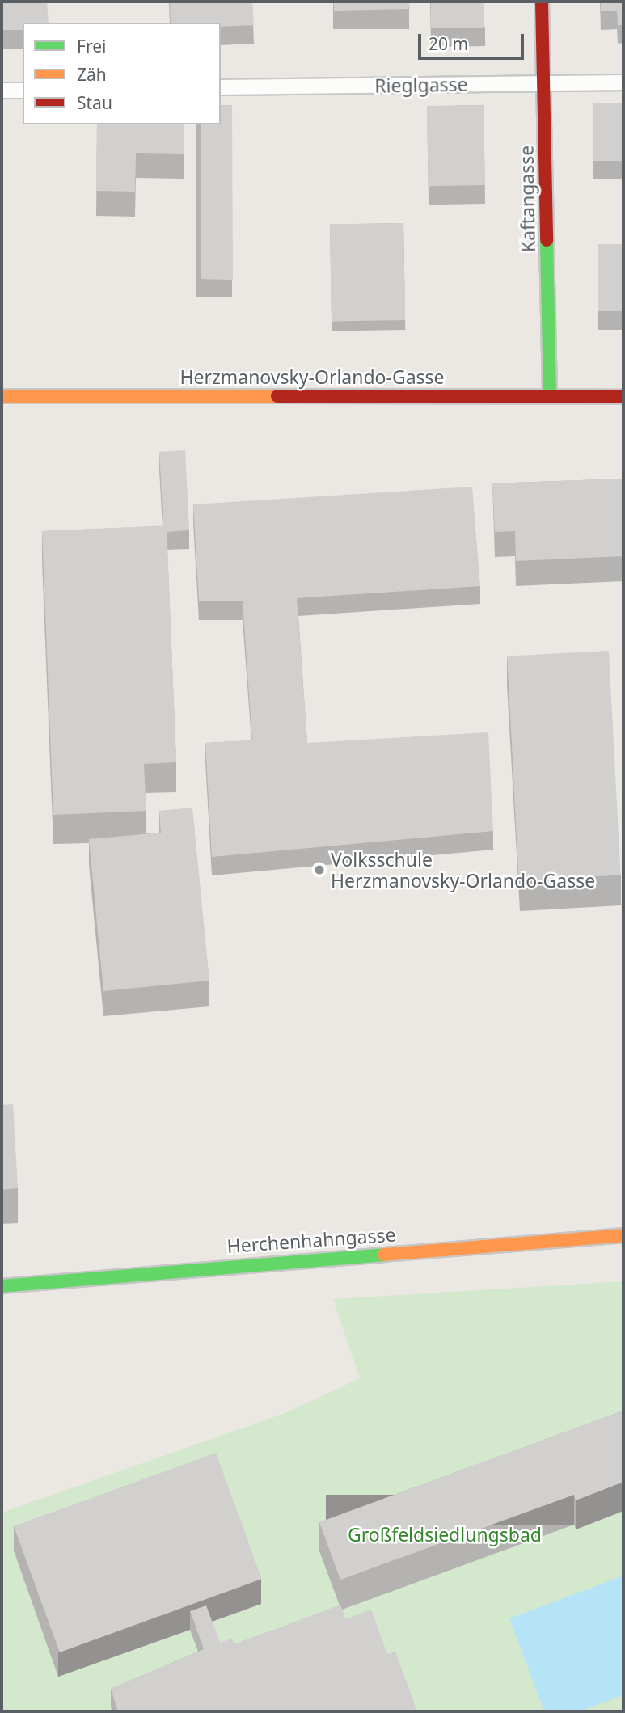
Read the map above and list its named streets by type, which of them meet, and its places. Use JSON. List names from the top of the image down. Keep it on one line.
{"streets":{"street":["Kaftangasse","Herzmanovsky-Orlando-Gasse","Herchenhahngasse"],"lane":["Rieglgasse"]},"crossings":[["Rieglgasse","Kaftangasse"],["Kaftangasse","Herzmanovsky-Orlando-Gasse"]],"parks":["Großfeldsiedlungsbad"],"places":["Volksschule Herzmanovsky-Orlando-Gasse"],"legend":["Frei","Zäh","Stau"],"scale_bar":"20 m"}
